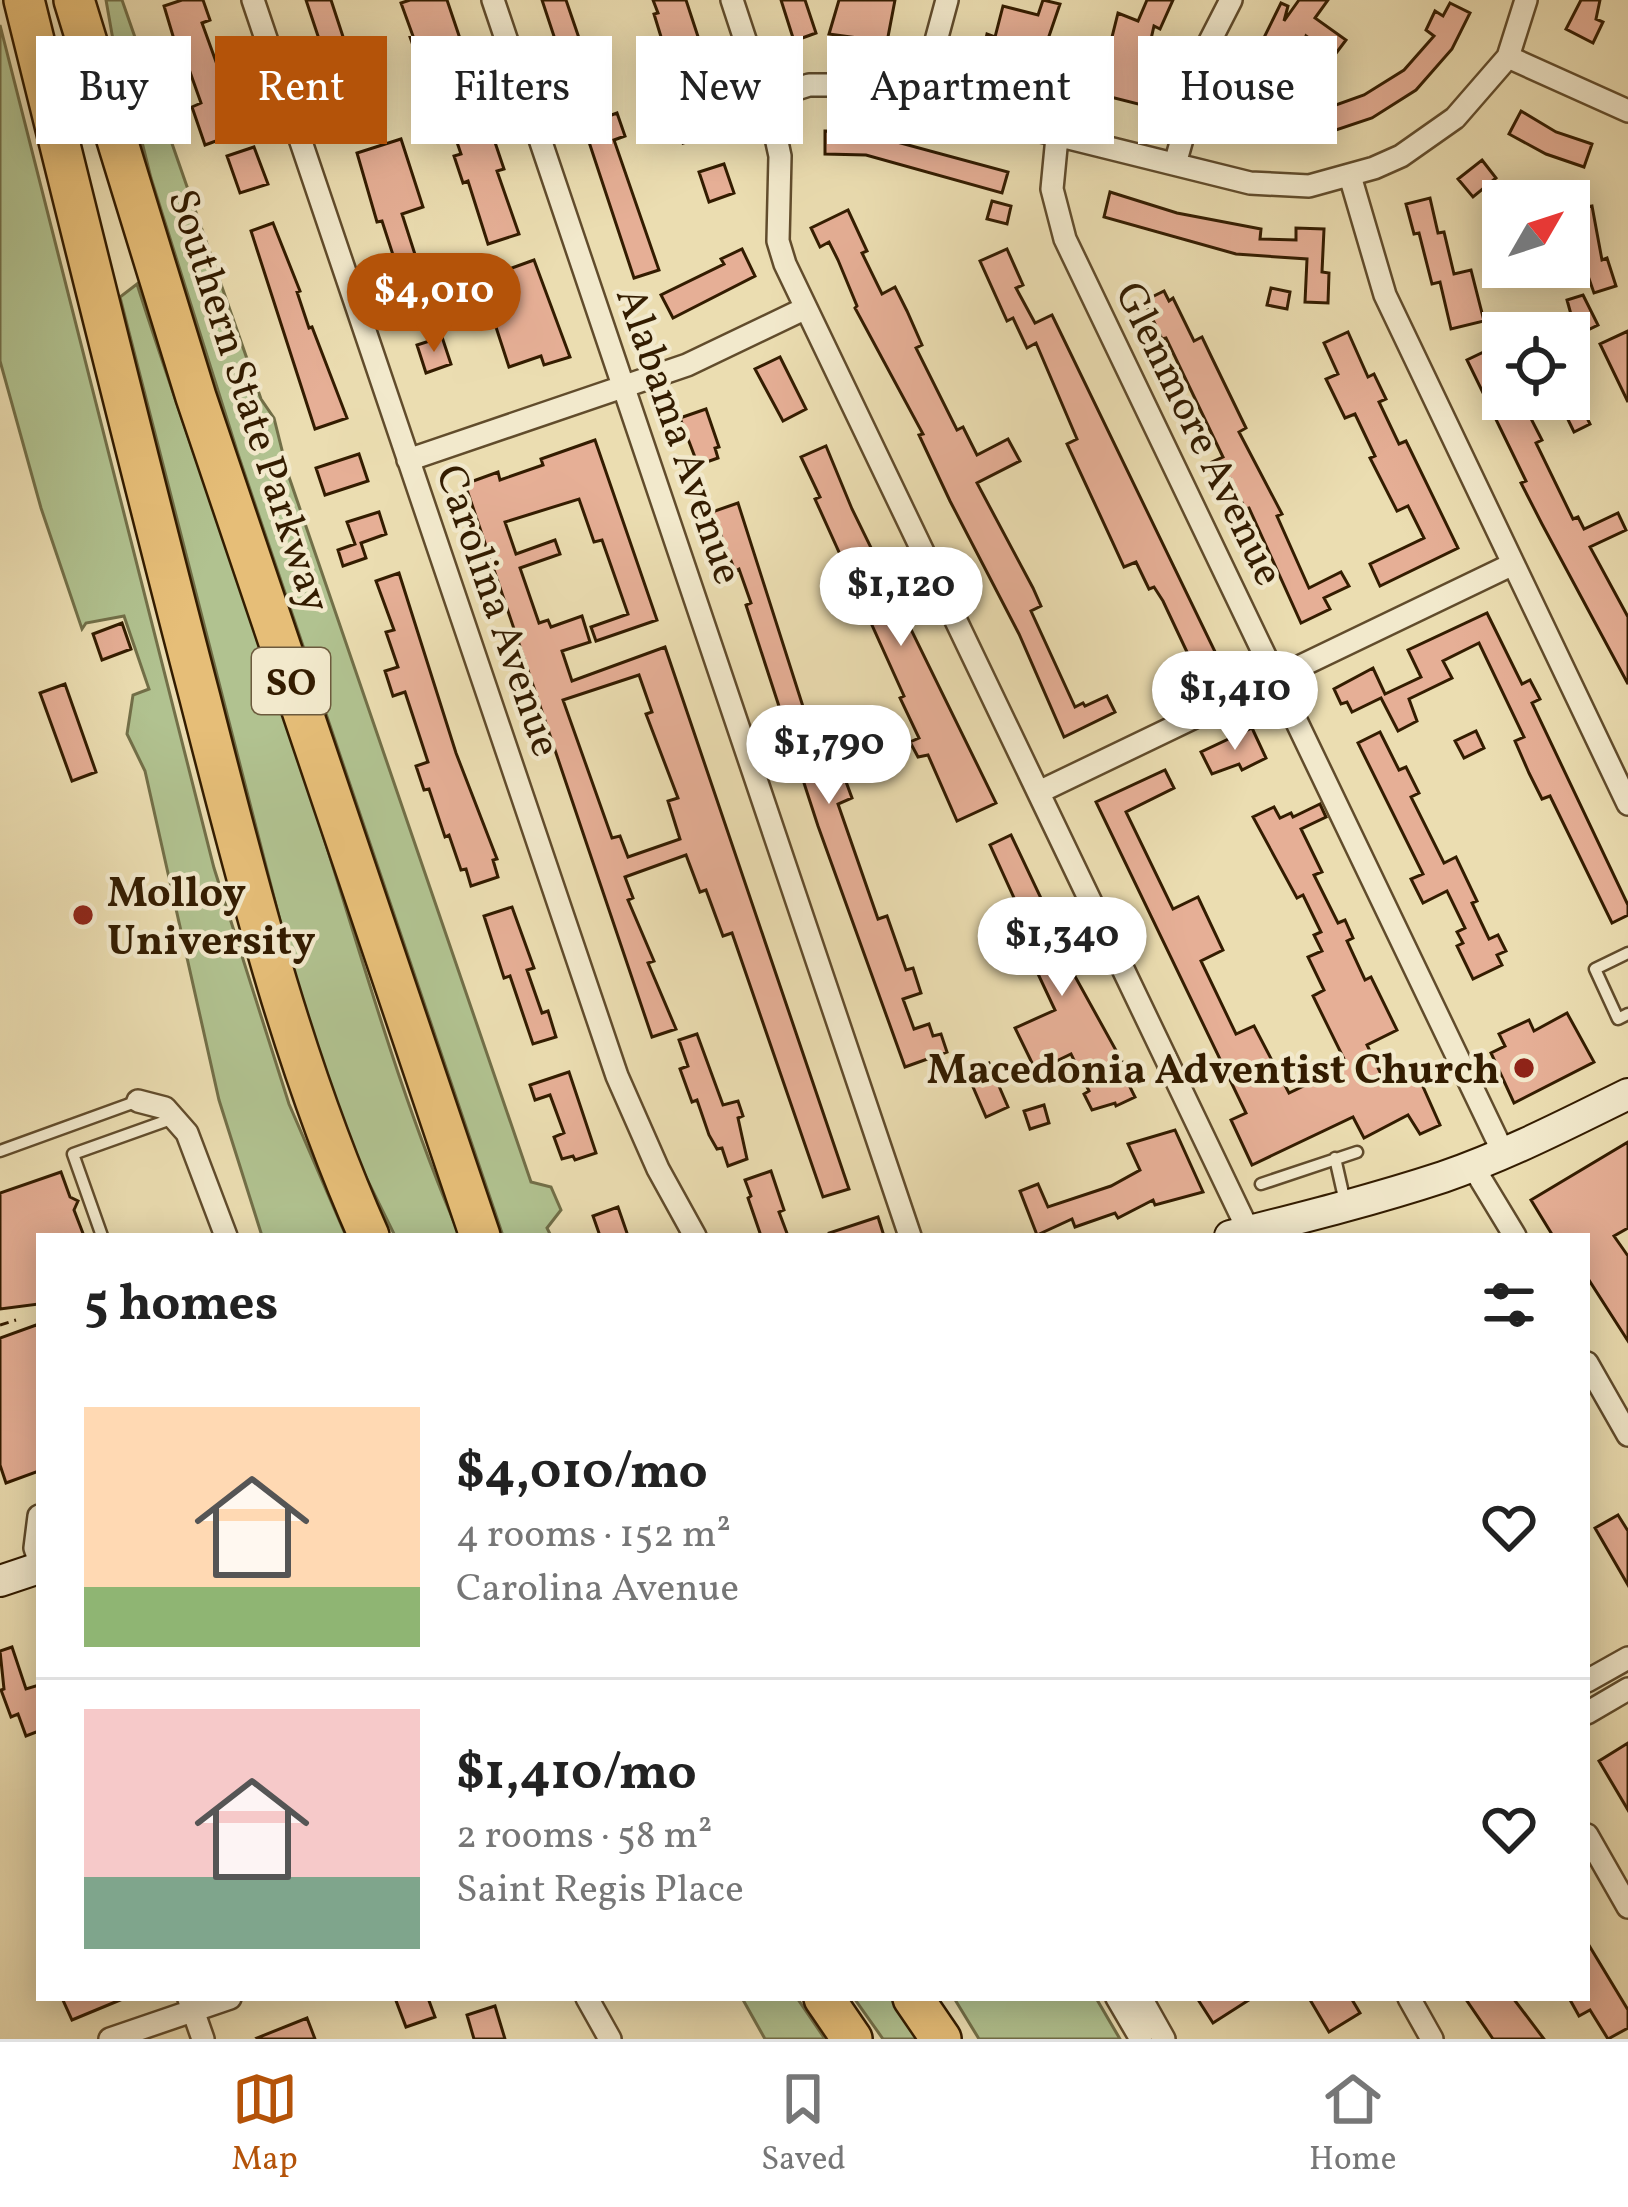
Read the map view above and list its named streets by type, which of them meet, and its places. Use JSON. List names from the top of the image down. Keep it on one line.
{"streets":{"highway":["Southern State Parkway","SO"],"street":["Glenmore Avenue","Alabama Avenue","Carolina Avenue"]},"places":["Molloy University","Macedonia Adventist Church"],"north":"top right","page":{"chip":["Buy","Rent","Filters","New","Apartment","House"],"price":["$4,010","$1,120","$1,410","$1,790","$1,340"],"heading":"5 homes","list":[{"name":"$4,010/mo","note":"4 rooms · 152 m² · Carolina Avenue"},{"name":"$1,410/mo","note":"2 rooms · 58 m² · Saint Regis Place"}],"tabs":["Map","Saved","Home"]}}
